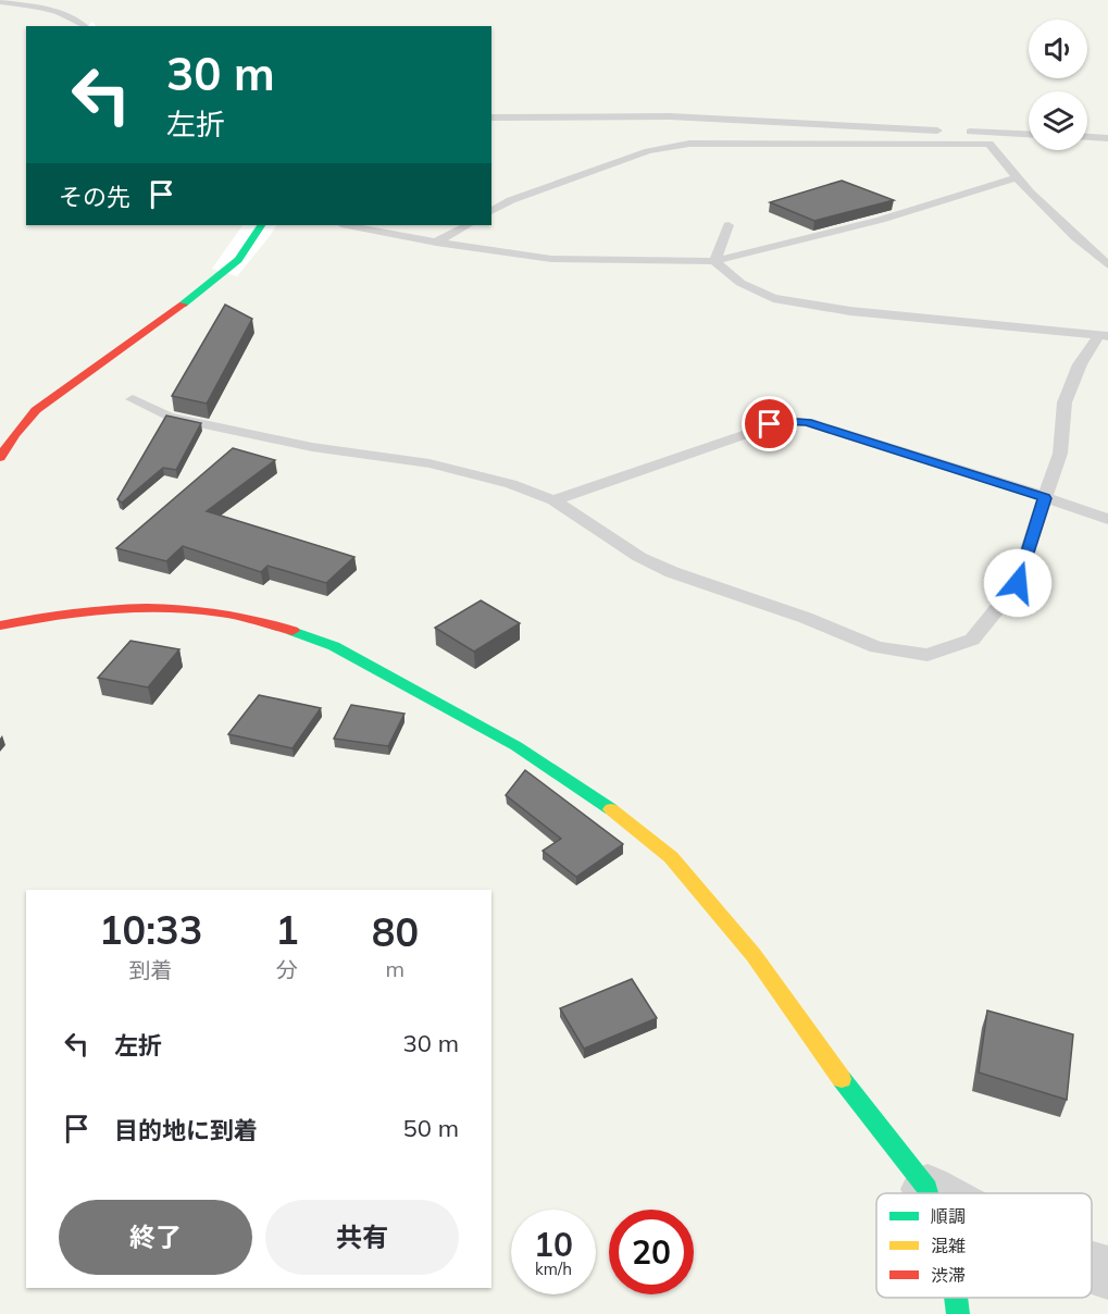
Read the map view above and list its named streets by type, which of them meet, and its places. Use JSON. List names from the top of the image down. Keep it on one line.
{"legend":["順調","混雑","渋滞"],"page":{"turn":["30 m","左折"],"then":"その先","eta":["10:33","到着","1","分","80","m"],"list":[{"name":"左折","value":"30 m"},{"name":"目的地に到着","value":"50 m"}],"buttons":["終了","共有"],"speed":"10 km/h","limit":"20"}}
